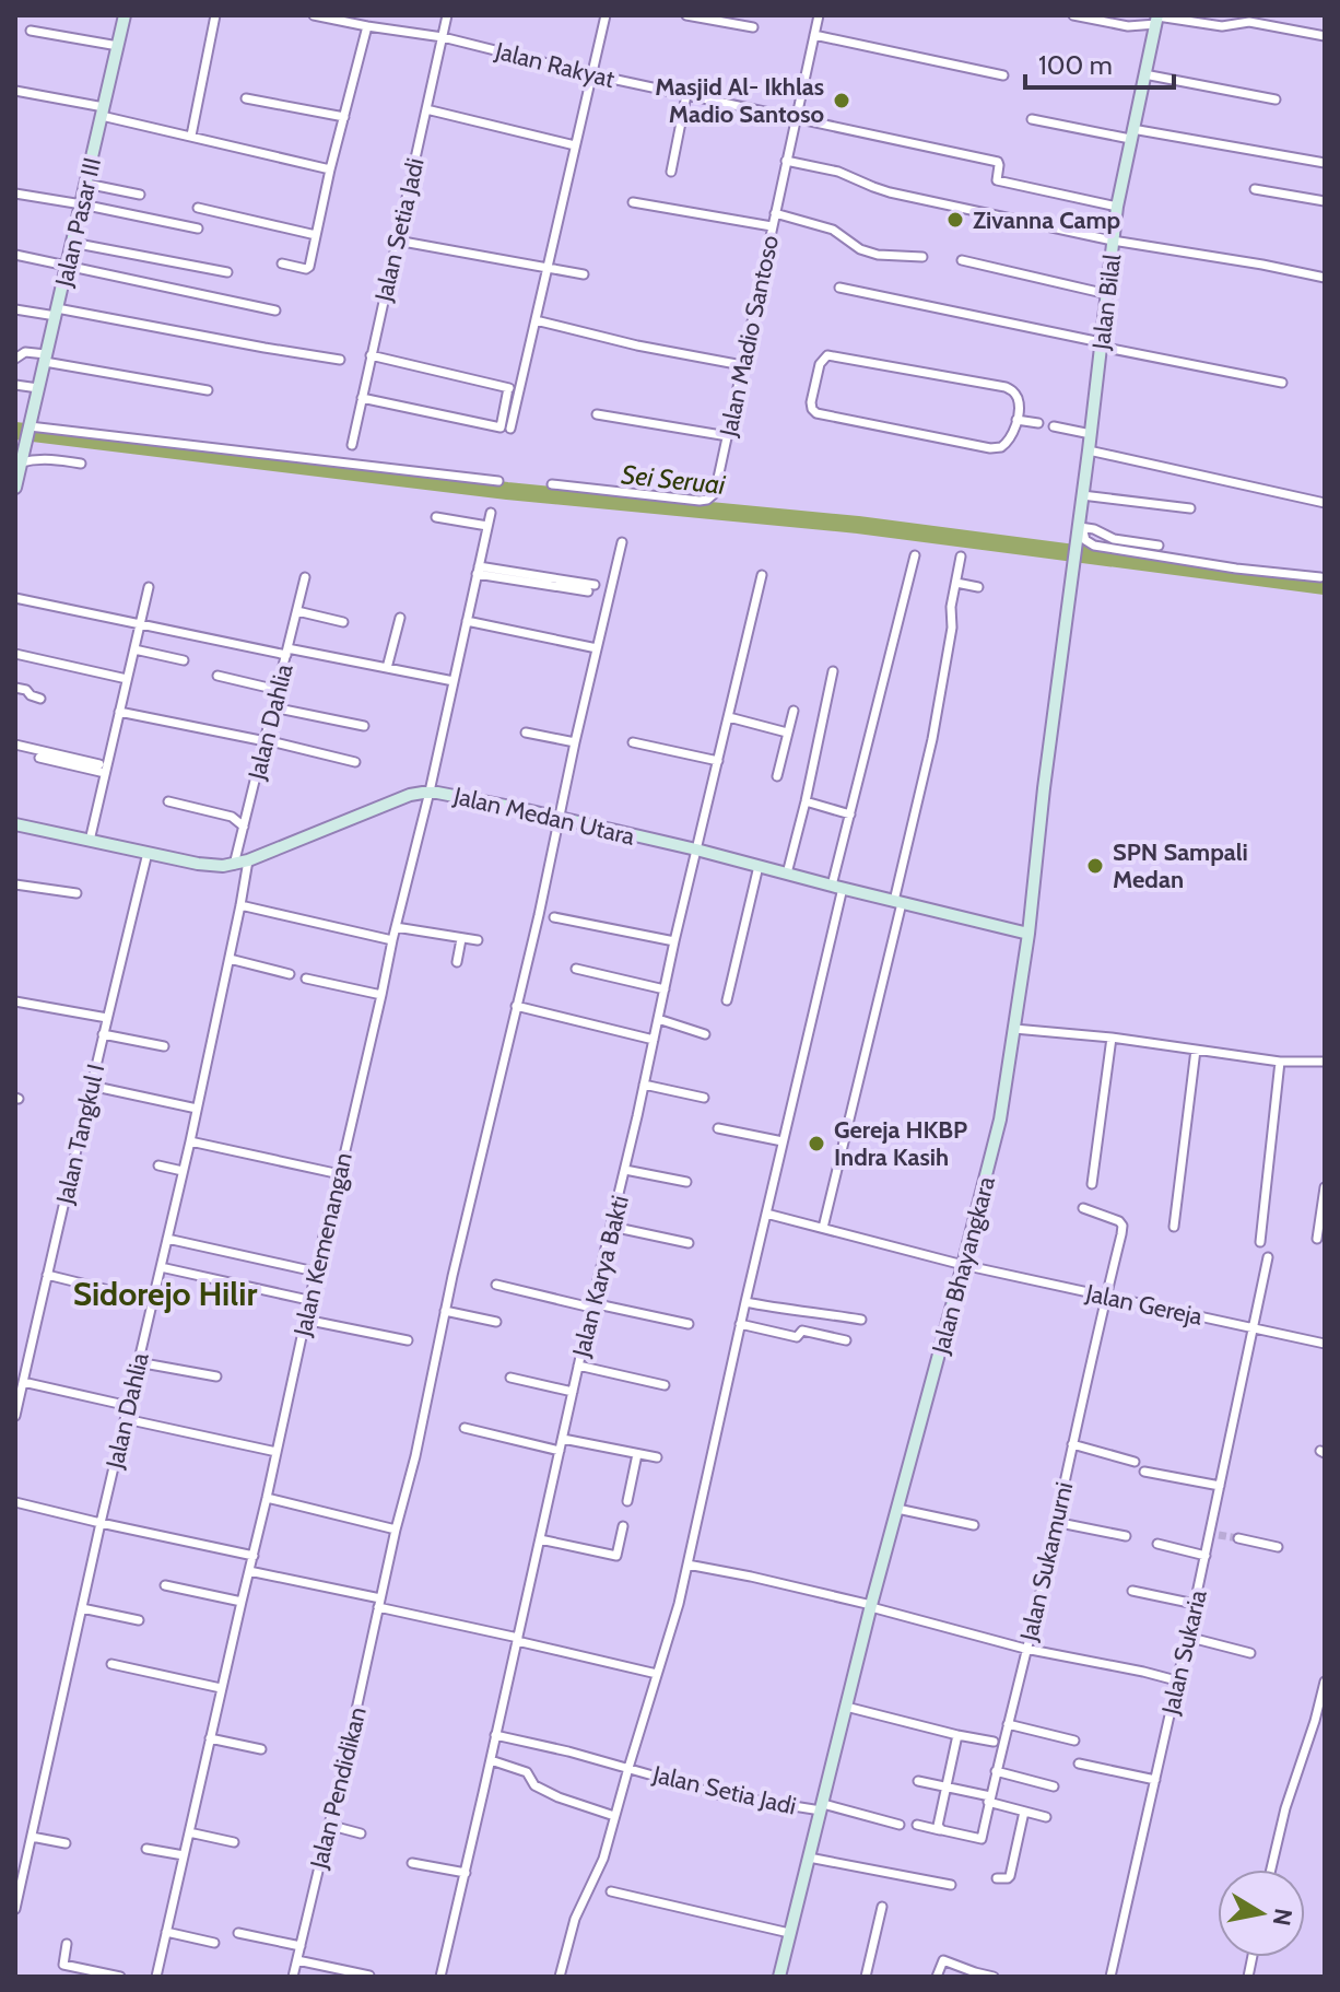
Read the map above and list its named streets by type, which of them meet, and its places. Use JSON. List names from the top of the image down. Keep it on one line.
{"streets":{"main road":["Jalan Pasar III","Jalan Bilal","Jalan Medan Utara","Jalan Bhayangkara"],"street":["Jalan Rakyat","Jalan Setia Jadi","Jalan Madio Santoso","Jalan Dahlia","Jalan Tangkul I","Jalan Kemenangan","Jalan Karya Bakti","Jalan Gereja","Jalan Sukamurni","Jalan Sukaria","Jalan Pendidikan"]},"crossings":[["Jalan Rakyat","Jalan Setia Jadi"],["Jalan Rakyat","Jalan Bilal"],["Jalan Rakyat","Jalan Madio Santoso"],["Jalan Setia Jadi","Jalan Bhayangkara"],["Jalan Setia Jadi","Jalan Karya Bakti"],["Jalan Bilal","Jalan Bhayangkara"],["Jalan Dahlia","Jalan Medan Utara"],["Jalan Medan Utara","Jalan Tangkul I"],["Jalan Medan Utara","Jalan Kemenangan"],["Jalan Medan Utara","Jalan Bhayangkara"],["Jalan Medan Utara","Jalan Karya Bakti"],["Jalan Bhayangkara","Jalan Gereja"],["Jalan Gereja","Jalan Sukamurni"],["Jalan Gereja","Jalan Sukaria"]],"districts":["Sidorejo Hilir"],"water":["Sei Seruai"],"places":["Masjid Al- Ikhlas Madio Santoso","Zivanna Camp","SPN Sampali Medan","Gereja HKBP Indra Kasih"],"scale_bar":"100 m","north":"right"}
